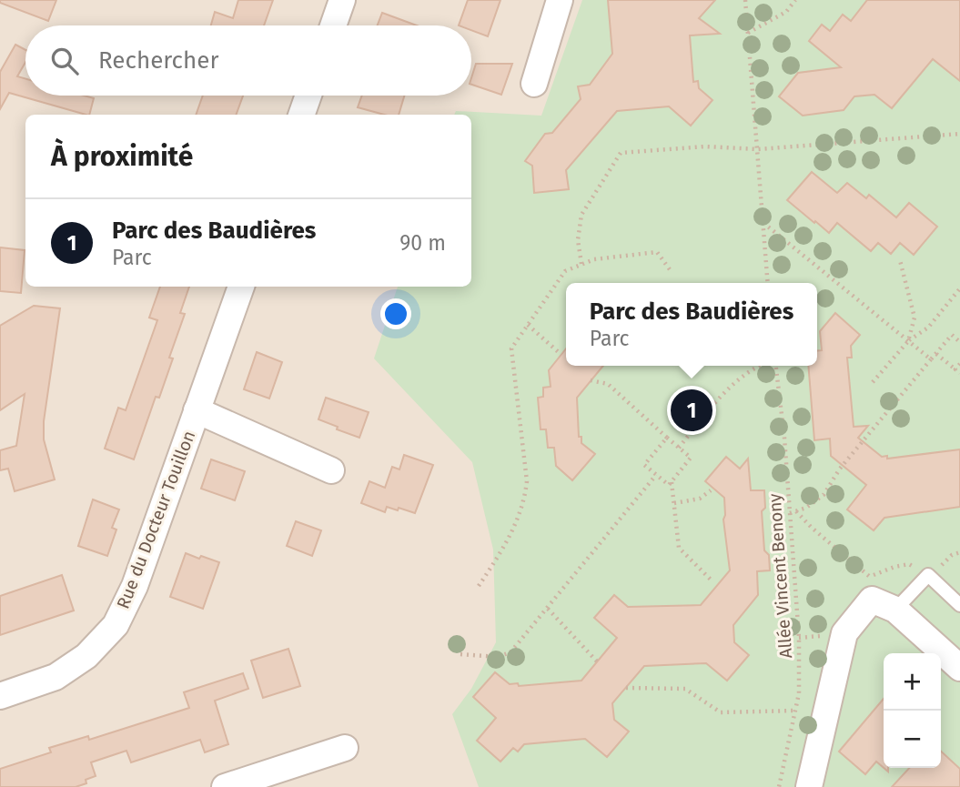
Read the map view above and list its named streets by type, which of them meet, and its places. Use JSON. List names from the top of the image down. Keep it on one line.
{"streets":{"street":["Rue du Docteur Touillon"],"path":["Allée Vincent Benony"]},"page":{"search":"Rechercher","heading":"À proximité","list":[{"mark":"1","name":"Parc des Baudières","note":"Parc","value":"90 m"}],"popup":["Parc des Baudières","Parc"],"pins":"1","map_buttons":["+","−"]}}
